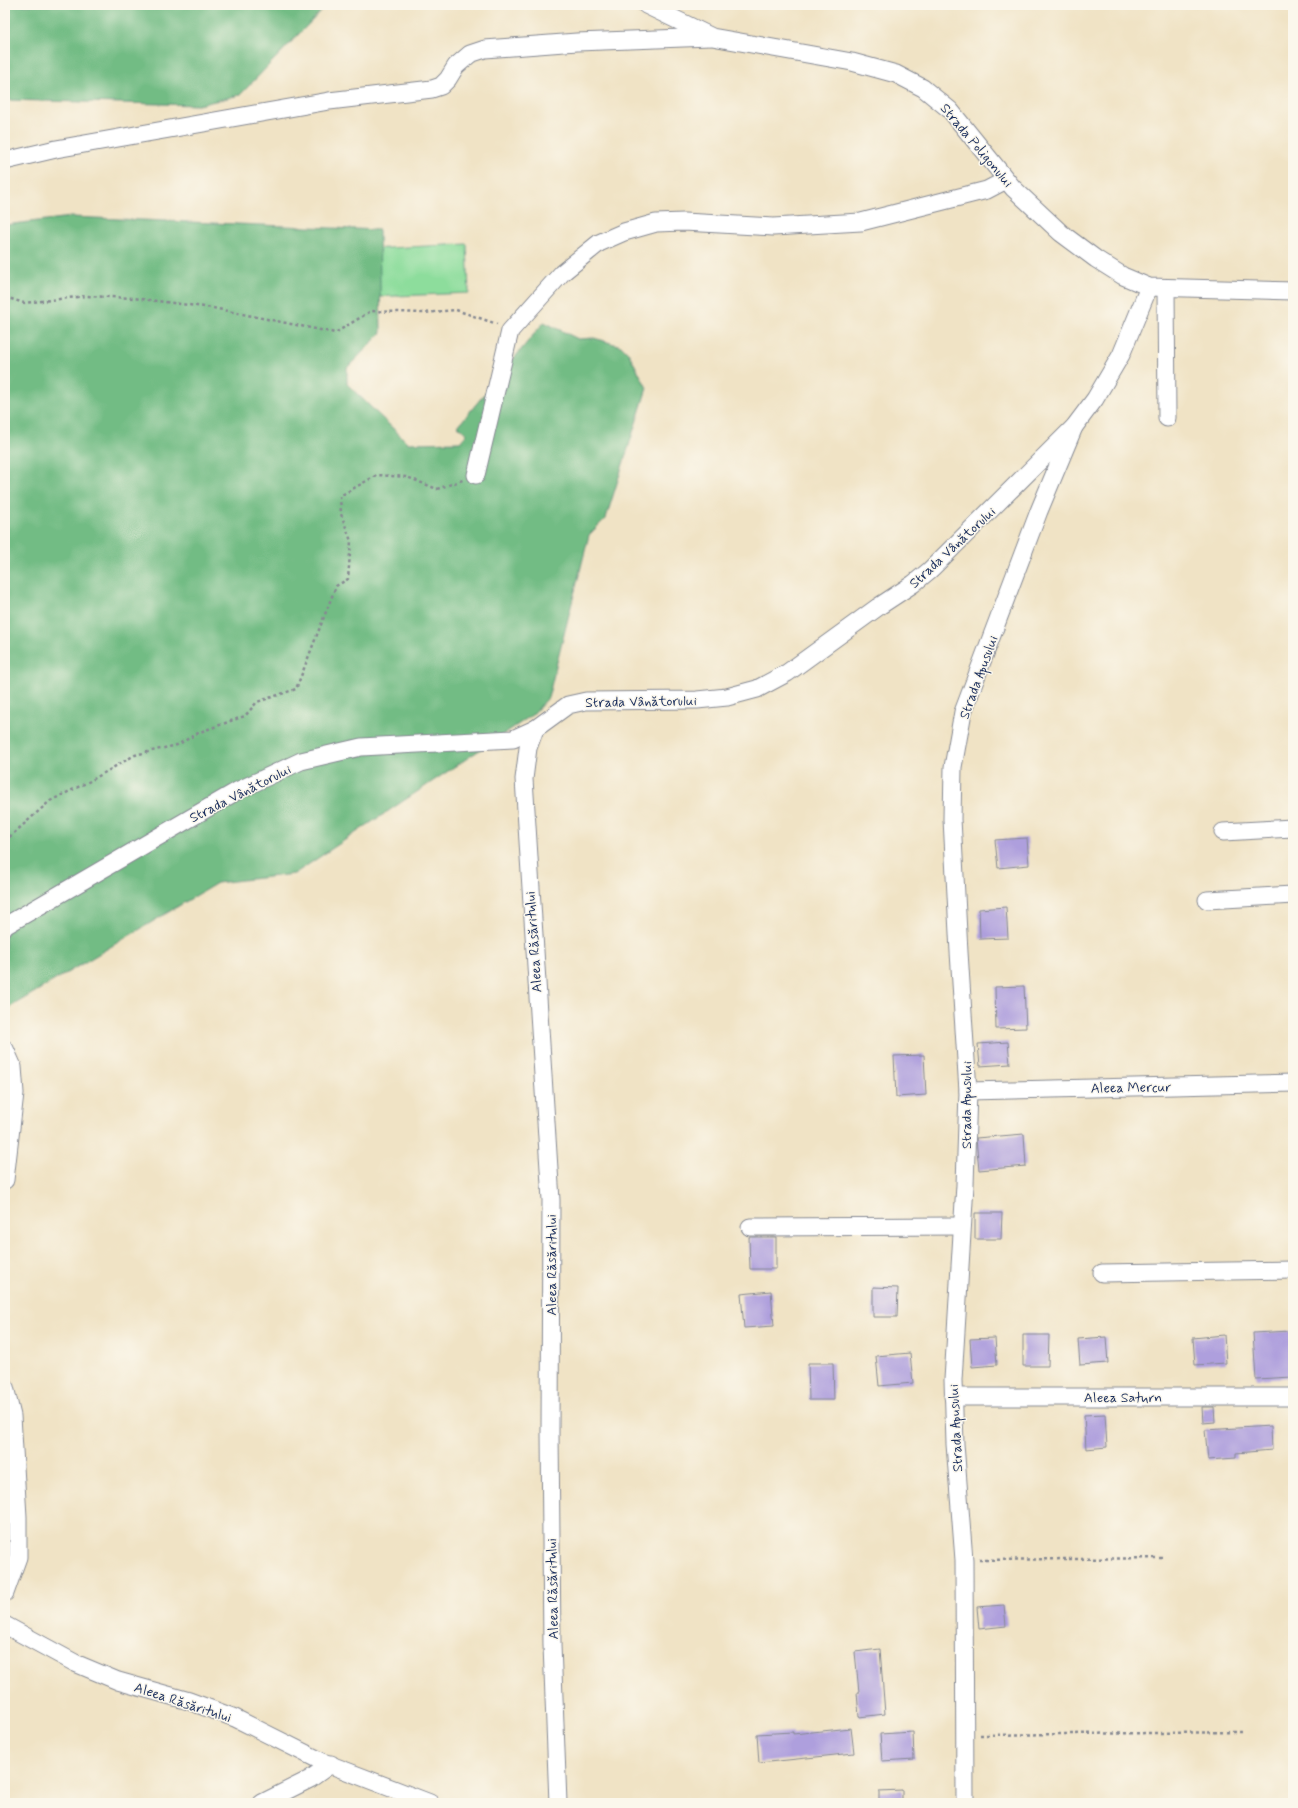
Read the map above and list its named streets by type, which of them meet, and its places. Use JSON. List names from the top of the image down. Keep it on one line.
{"streets":{"street":["Strada Poligonului","Strada Vânătorului","Strada Apusului","Aleea Răsăritului","Aleea Mercur","Aleea Saturn"]},"crossings":[["Strada Poligonului","Strada Vânătorului"],["Strada Vânătorului","Strada Apusului"],["Strada Vânătorului","Aleea Răsăritului"],["Strada Apusului","Aleea Mercur"],["Strada Apusului","Aleea Saturn"]]}
